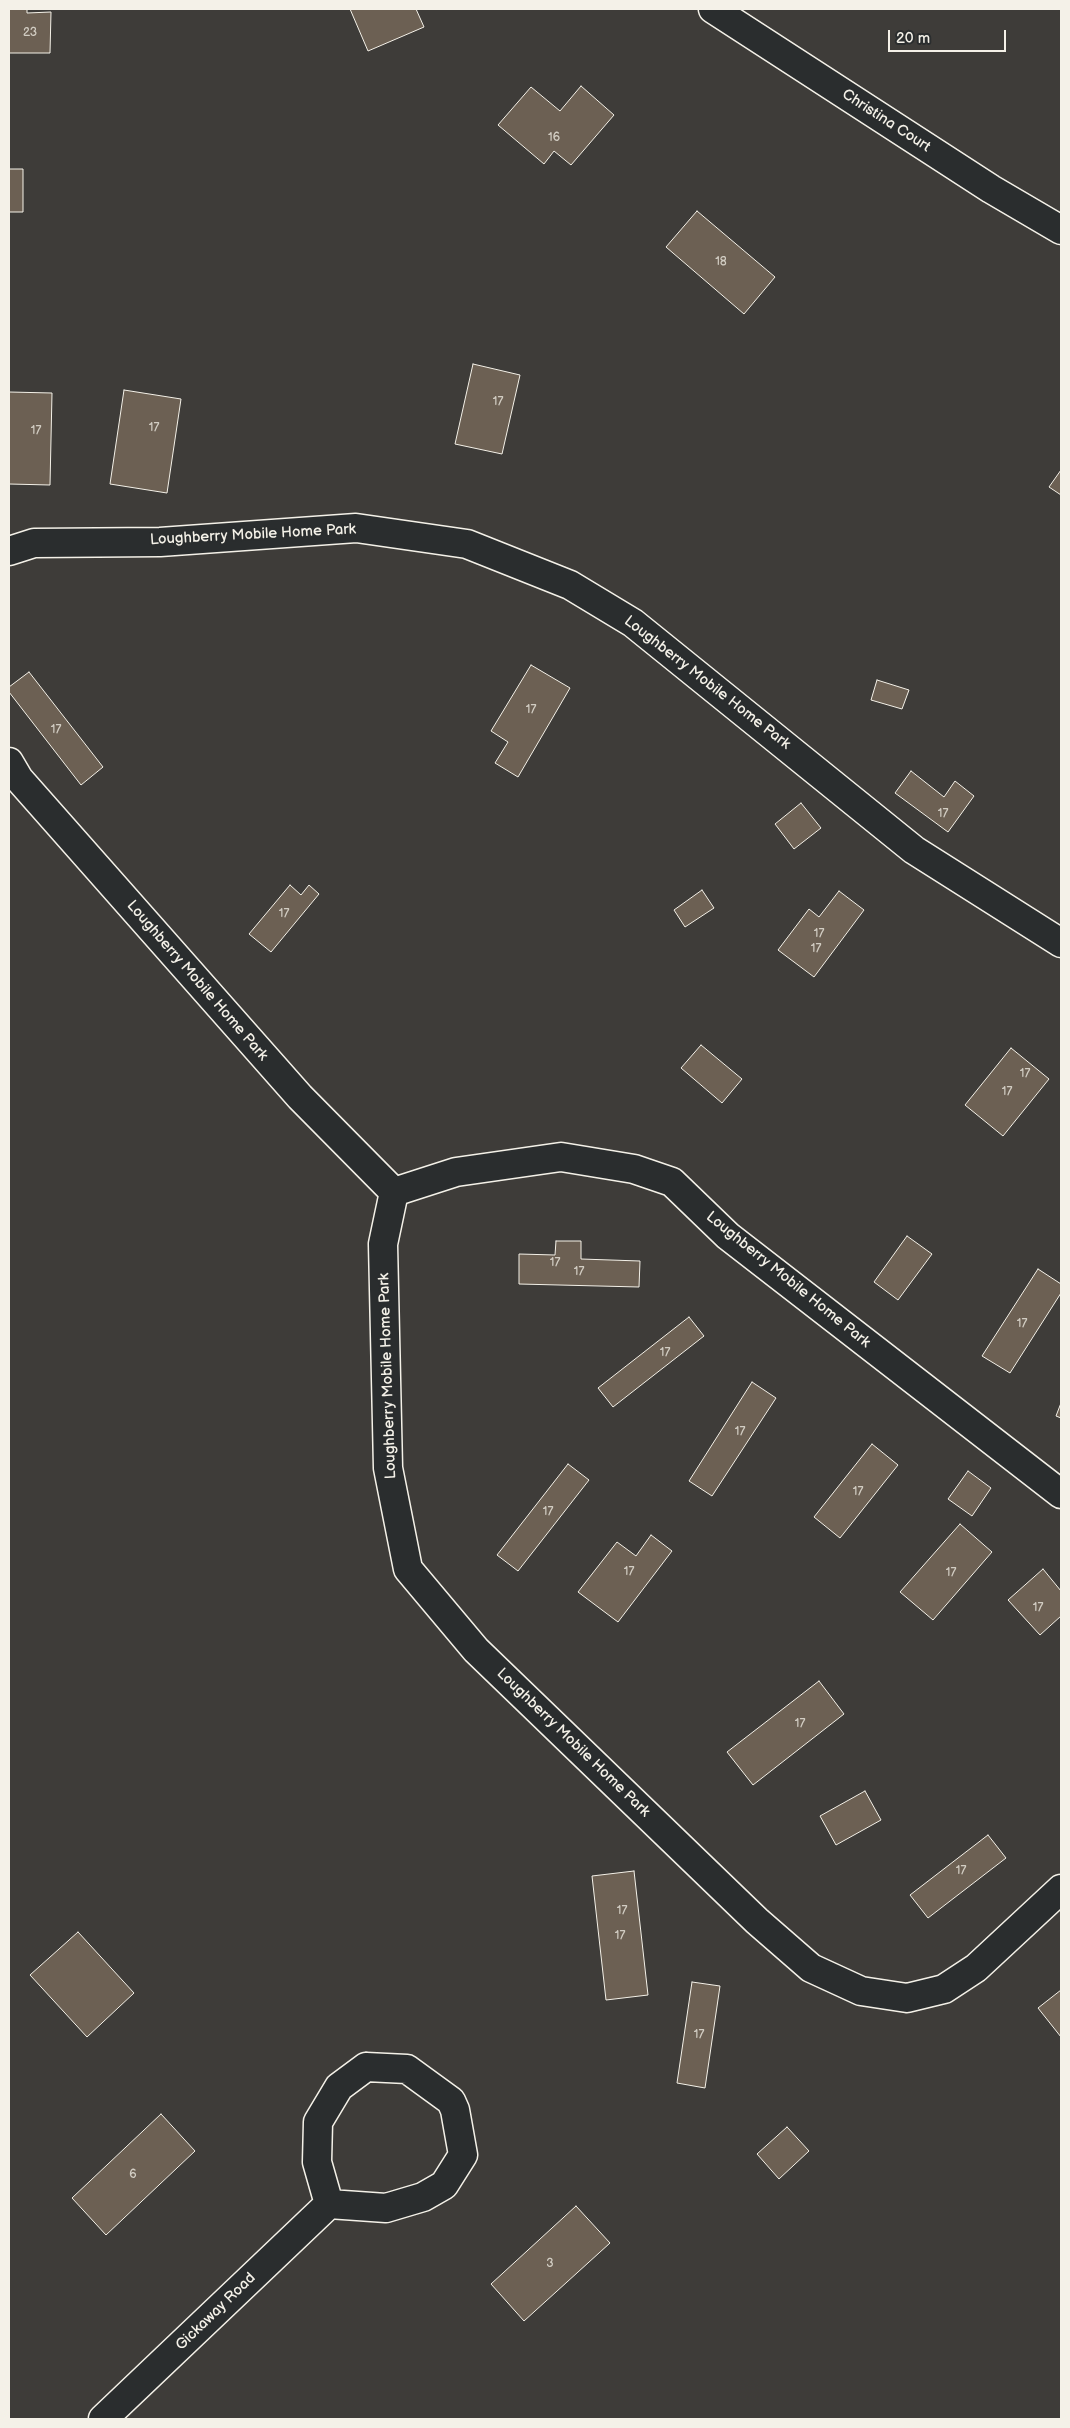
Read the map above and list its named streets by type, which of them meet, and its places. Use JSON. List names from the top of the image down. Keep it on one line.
{"streets":{"street":["Christina Court","Loughberry Mobile Home Park","Gickaway Road"]},"house_numbers":["23","16","18","17","17","17","17","17","17","17","17","17","17","17","17","17","17","17","17","17","17","17","17","17","17","17","17","17","17","6","3"],"scale_bar":"20 m"}
